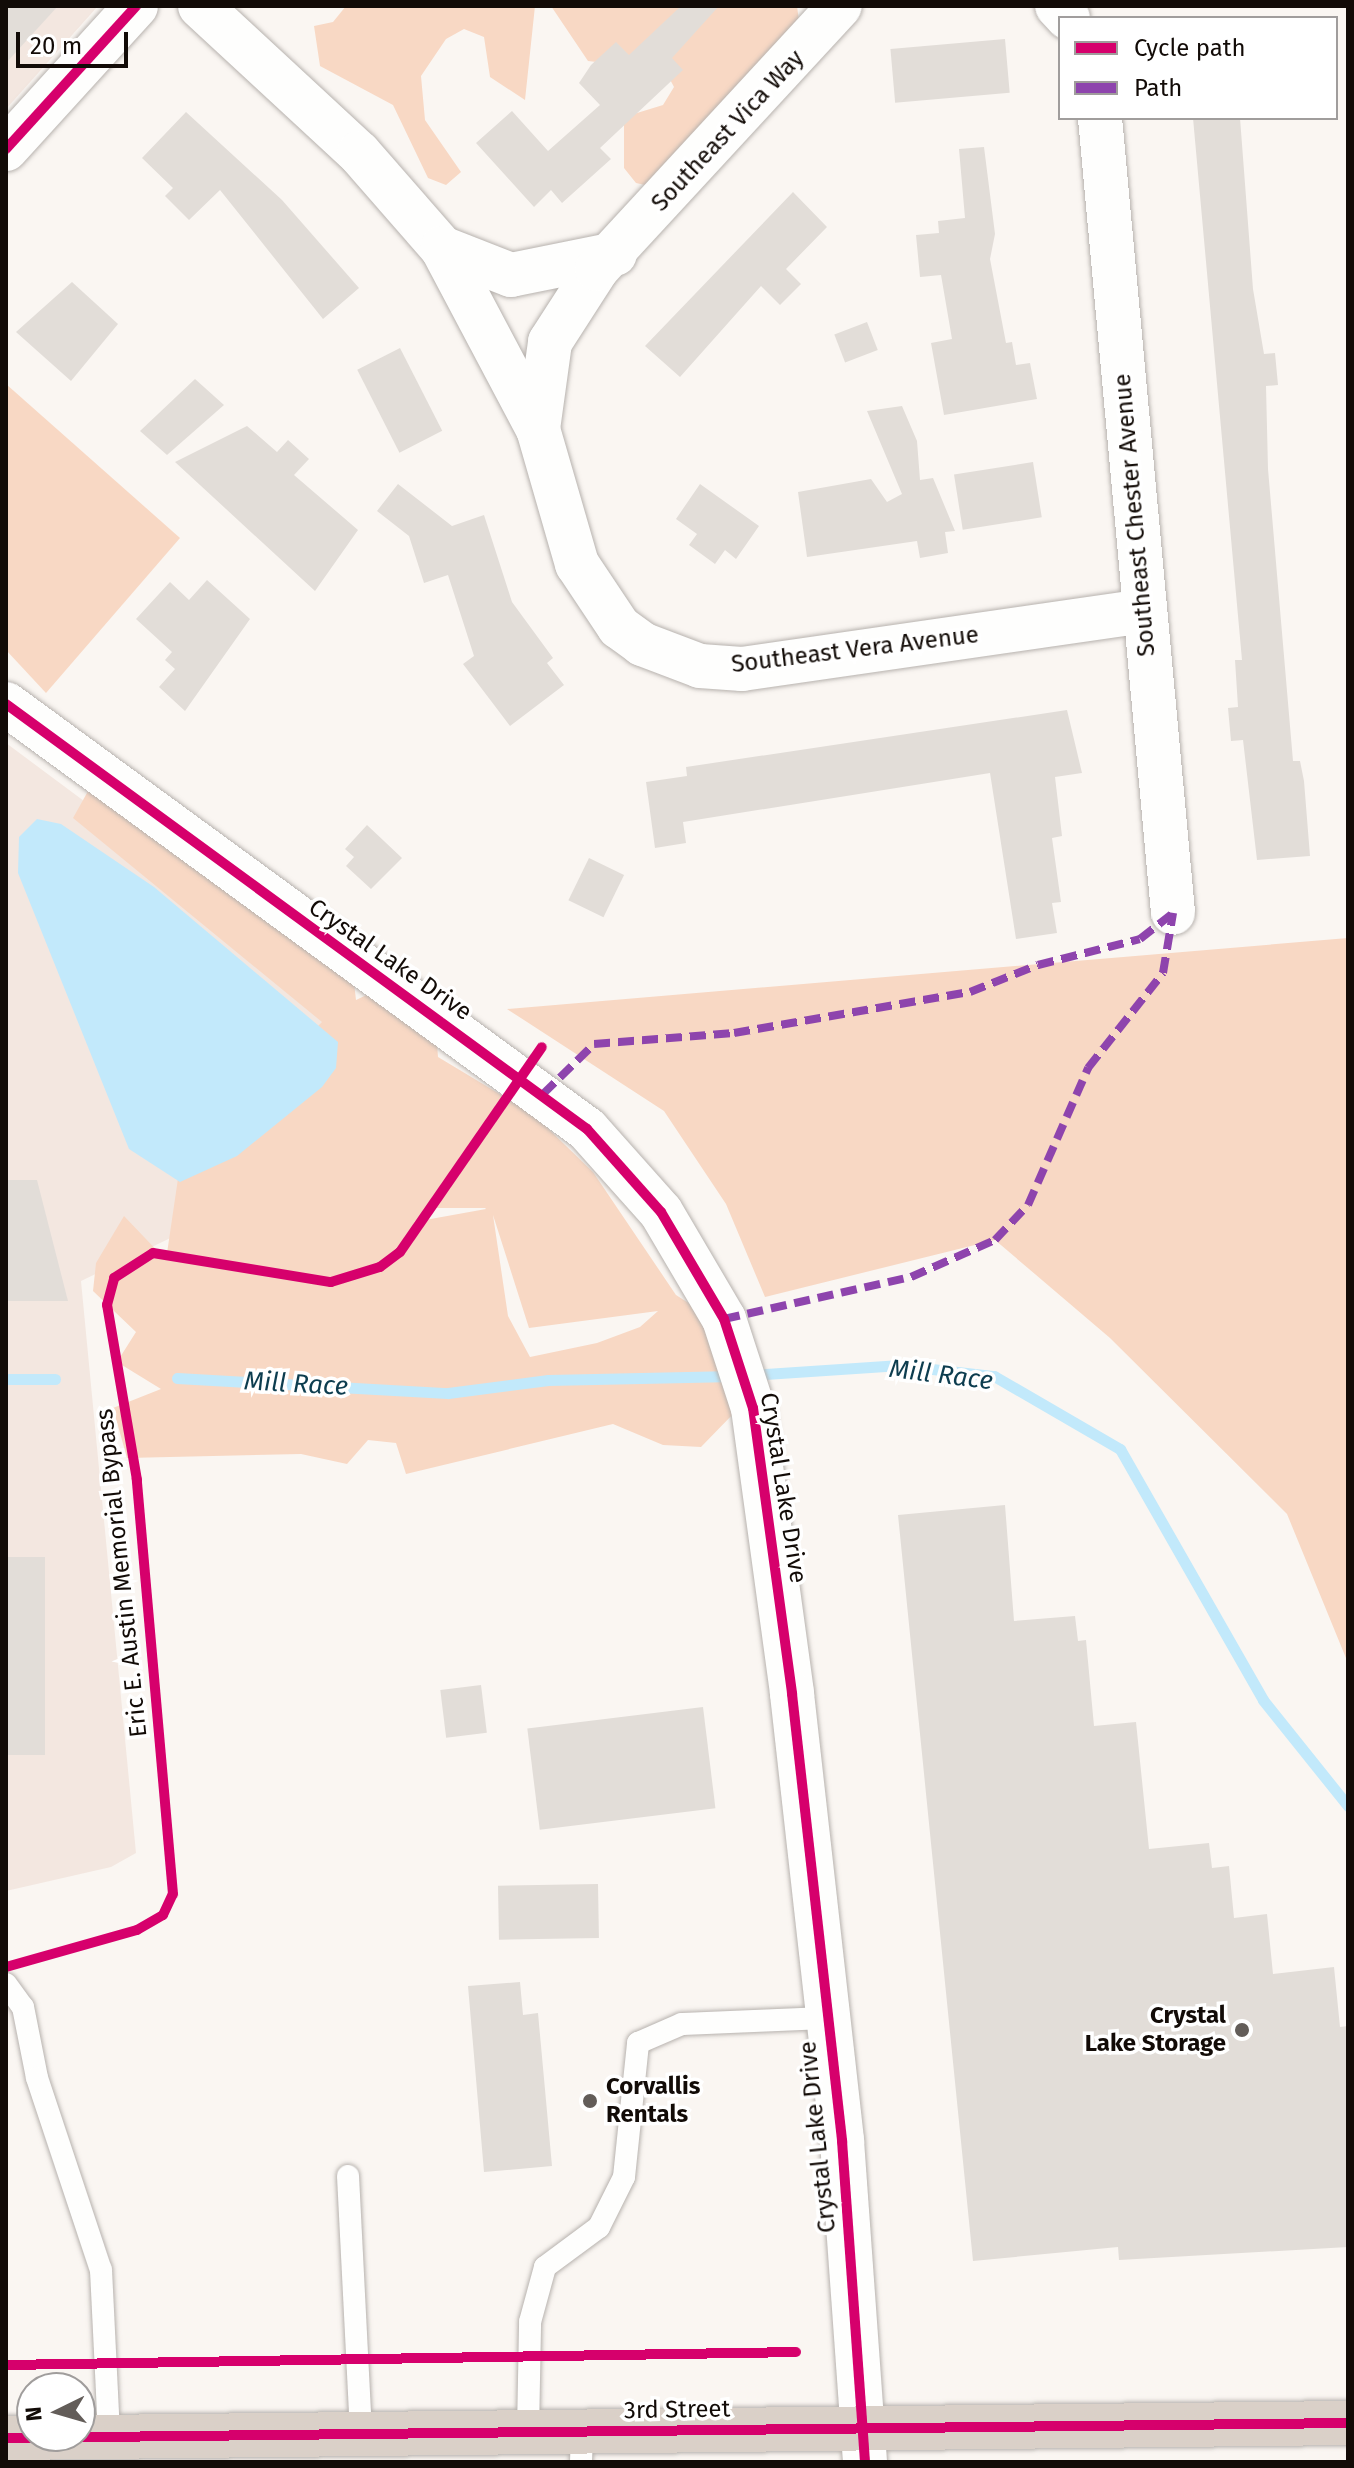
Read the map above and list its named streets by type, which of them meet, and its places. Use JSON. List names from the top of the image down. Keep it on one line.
{"streets":{"highway":["3rd Street"],"street":["Southeast Vica Way","Southeast Chester Avenue","Southeast Vera Avenue","Crystal Lake Drive"],"cycle path":["Eric E. Austin Memorial Bypass"]},"crossings":[["Southeast Vica Way","Southeast Vera Avenue"],["Southeast Chester Avenue","Southeast Vera Avenue"],["Crystal Lake Drive","3rd Street"]],"water":["Mill Race"],"places":["Crystal Lake Storage","Corvallis Rentals"],"legend":["Cycle path","Path"],"scale_bar":"20 m","north":"left"}
